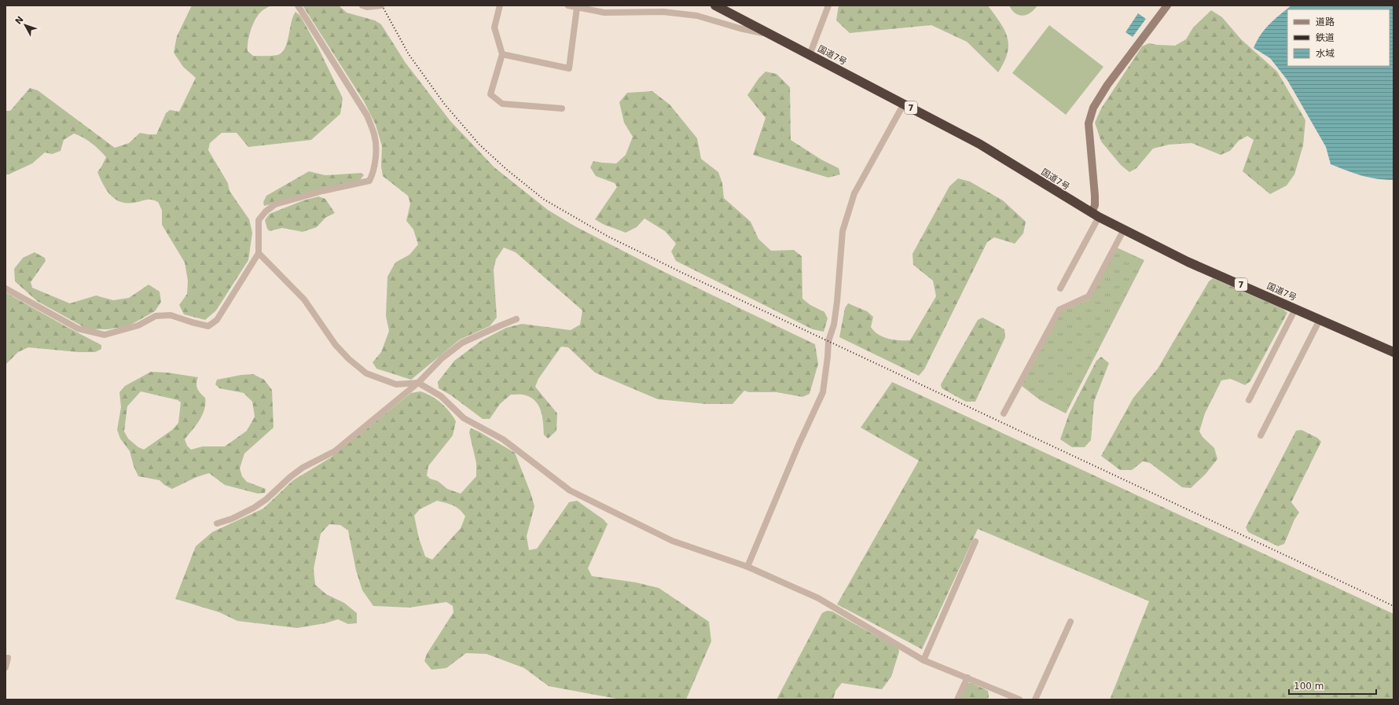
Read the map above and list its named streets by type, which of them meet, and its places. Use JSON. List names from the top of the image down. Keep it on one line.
{"streets":{"highway":["国道7号","7"]},"legend":["道路","鉄道","水域"],"scale_bar":"100 m","north":"top left"}
